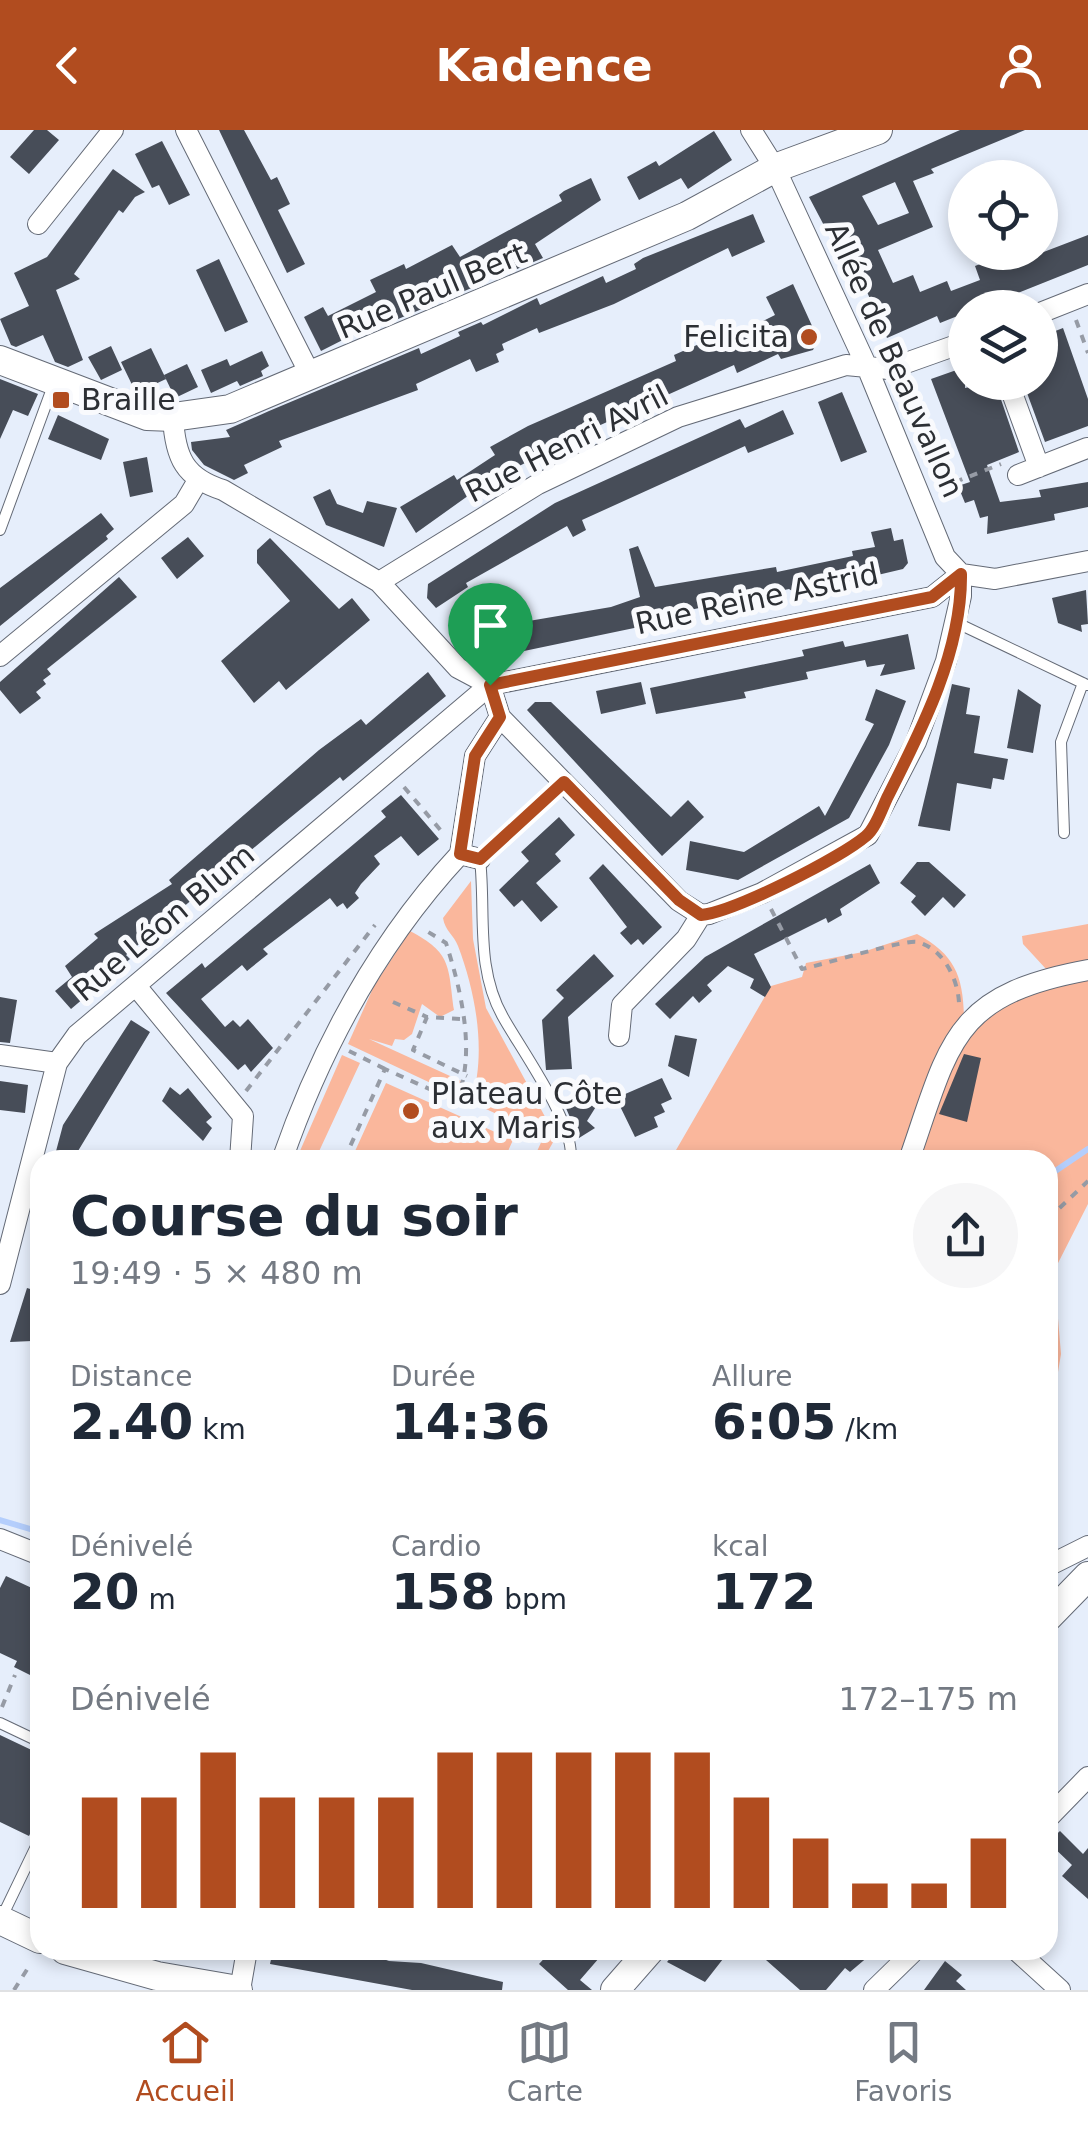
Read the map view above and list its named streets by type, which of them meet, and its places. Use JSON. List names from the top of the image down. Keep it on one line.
{"streets":{"main road":["Rue Paul Bert"],"street":["Allée de Beauvallon","Rue Henri Avril","Rue Reine Astrid","Rue Léon Blum"]},"crossings":[["Rue Paul Bert","Allée de Beauvallon"],["Allée de Beauvallon","Rue Henri Avril"],["Allée de Beauvallon","Rue Reine Astrid"],["Rue Reine Astrid","Rue Léon Blum"]],"places":{"other":["Felicita","Plateau Côte aux Maris"],"transit":["Braille"]},"page":{"header":"Kadence","heading":["Course du soir","19:49 · 5 × 480 m"],"stats":[["Distance","2.40 km"],["Durée","14:36"],["Allure","6:05 /km"],["Dénivelé","20 m"],["Cardio","158 bpm"],["kcal","172"]],"chart":["Dénivelé","172–175 m"],"tabs":["Accueil","Carte","Favoris"]}}
